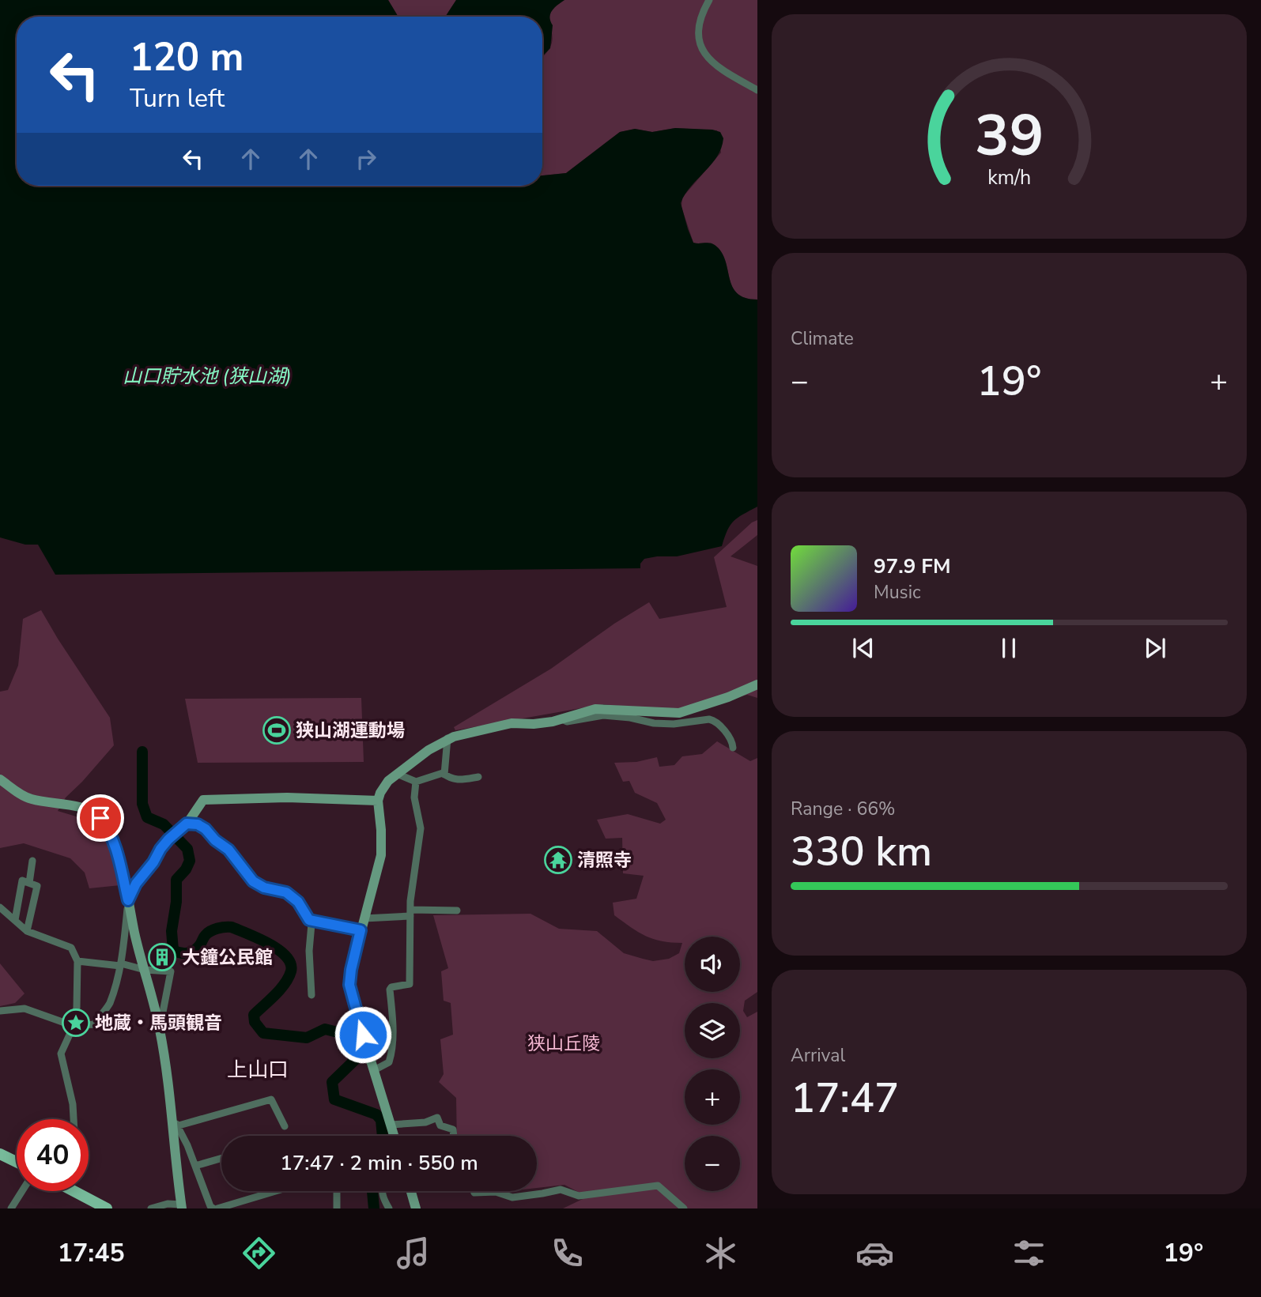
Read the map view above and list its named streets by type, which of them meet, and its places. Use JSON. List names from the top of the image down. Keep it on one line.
{"districts":["上山口"],"water":["山口貯水池 (狭山湖)"],"parks":["狭山丘陵"],"places":{"sports":["狭山湖運動場"],"temple":["清照寺"],"building":["大鐘公民館"],"place":["地蔵・馬頭観音"]},"page":{"turn":["120 m","Turn left"],"tile":["Climate",["Range · 66%","330 km"],["Arrival","17:47"]],"heat":["−","19°","+"],"song":["97.9 FM","Music"],"map_buttons":["+","−"],"limit":"40","trip":"17:47 · 2 min · 550 m","tabs":["17:45","19°"],"gauge":["39","km/h"]}}
